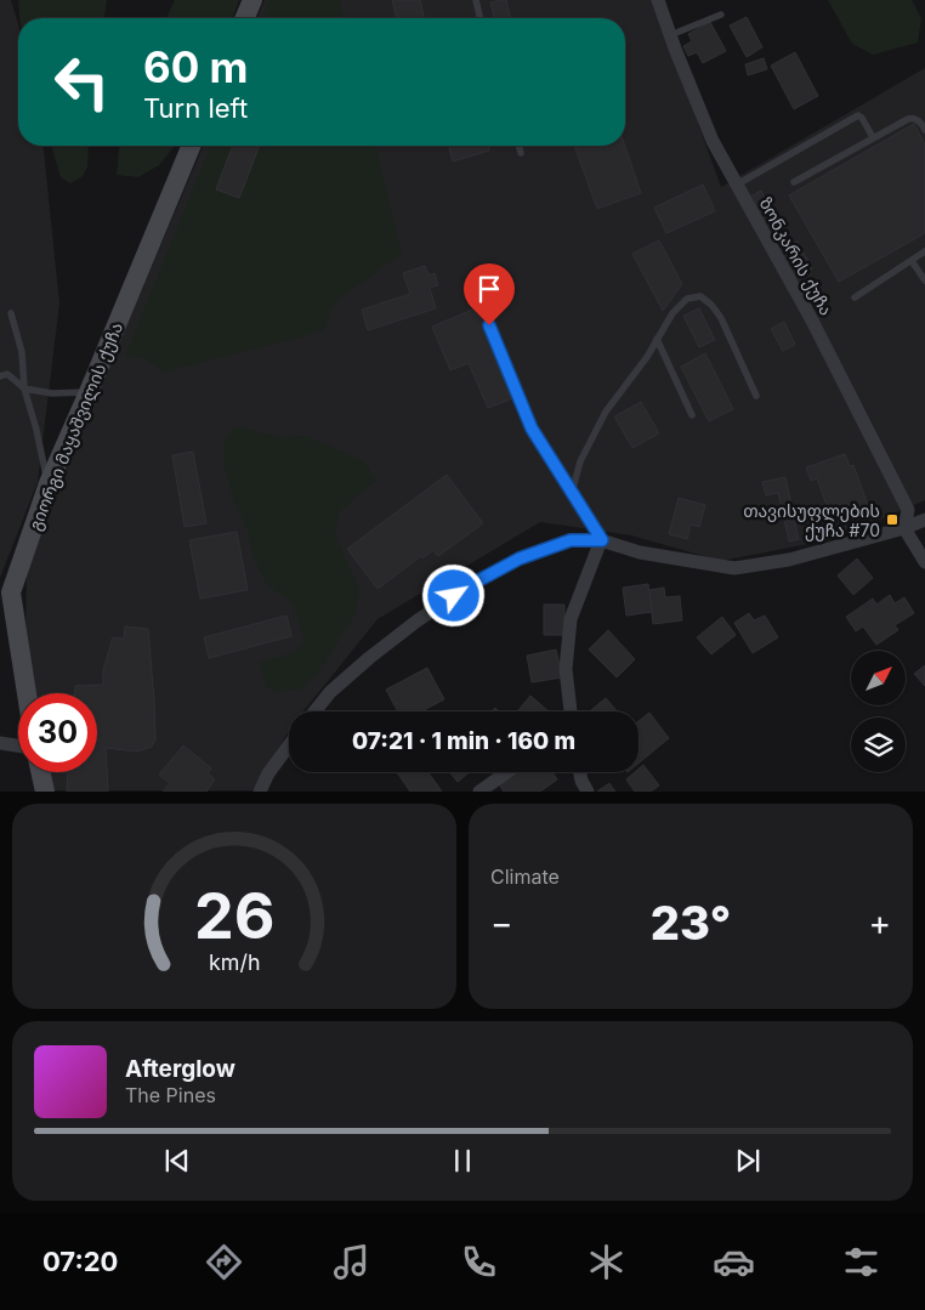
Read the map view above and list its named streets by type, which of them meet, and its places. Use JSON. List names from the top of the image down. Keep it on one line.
{"streets":{"street":["ზონკარის ქუჩა","გიორგი მაყაშვილის ქუჩა"]},"places":{"transit":["თავისუფლების ქუჩა #70"]},"north":"top right","page":{"turn":["60 m","Turn left"],"limit":"30","trip":"07:21 · 1 min · 160 m","tile":"Climate","heat":["−","23°","+"],"song":["Afterglow","The Pines"],"tabs":"07:20","gauge":["26","km/h"]}}
